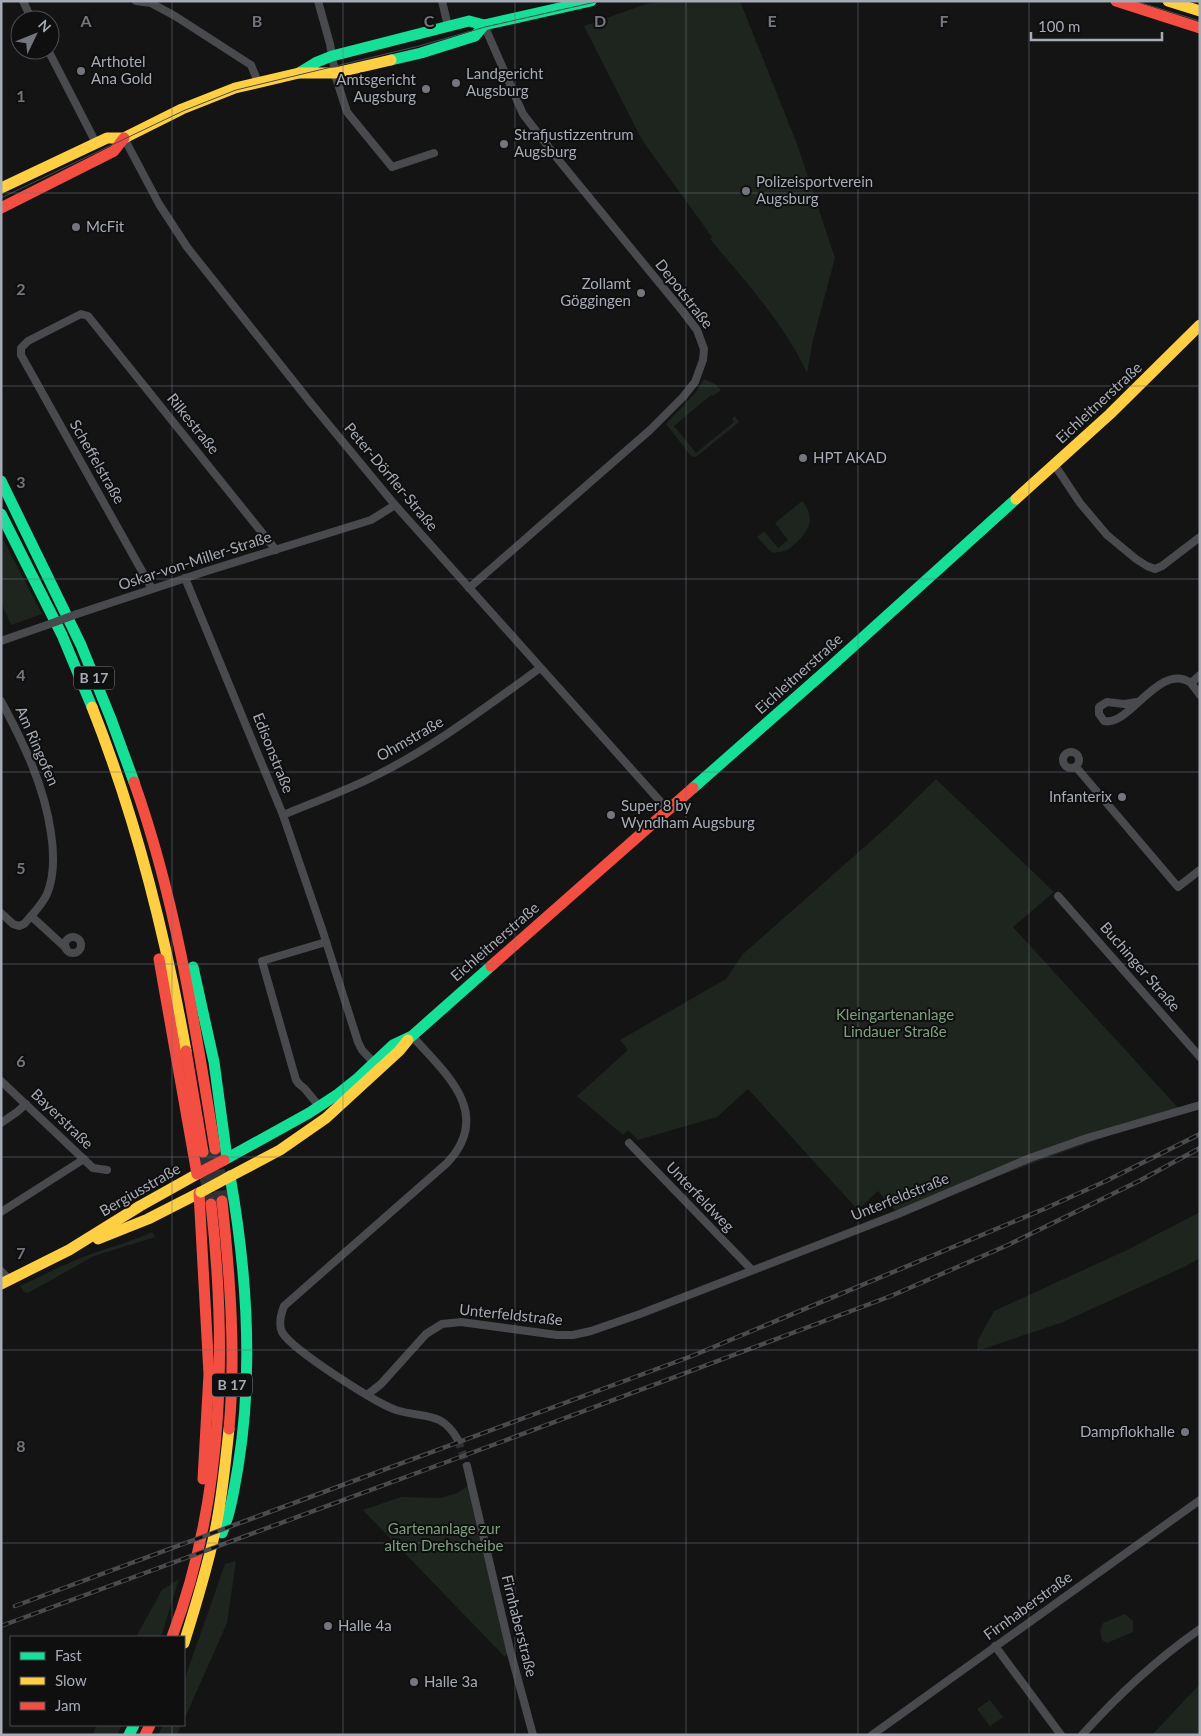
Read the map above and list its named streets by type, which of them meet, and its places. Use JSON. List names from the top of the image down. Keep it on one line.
{"streets":{"main road":["Eichleitnerstraße","B 17","Bergiusstraße"],"street":["Depotstraße","Rilkestraße","Scheffelstraße","Peter-Dörfler-Straße","Oskar-von-Miller-Straße","Ohmstraße","Am Ringofen","Edisonstraße","Buchinger Straße","Bayerstraße","Unterfeldweg","Unterfeldstraße","Firnhaberstraße"]},"crossings":[["Depotstraße","Peter-Dörfler-Straße"],["Eichleitnerstraße","Peter-Dörfler-Straße"],["Eichleitnerstraße","Edisonstraße"],["Eichleitnerstraße","Bergiusstraße"],["Rilkestraße","Scheffelstraße"],["Rilkestraße","Oskar-von-Miller-Straße"],["Scheffelstraße","Oskar-von-Miller-Straße"],["Peter-Dörfler-Straße","Oskar-von-Miller-Straße"],["Peter-Dörfler-Straße","Ohmstraße"],["Oskar-von-Miller-Straße","Edisonstraße"],["Ohmstraße","Edisonstraße"],["Unterfeldweg","Unterfeldstraße"]],"parks":["Kleingartenanlage Lindauer Straße","Gartenanlage zur alten Drehscheibe"],"places":["Arthotel Ana Gold","Landgericht Augsburg","Amtsgericht Augsburg","Strafjustizzentrum Augsburg","Polizeisportverein Augsburg","McFit","Zollamt Göggingen","HPT AKAD","Infanterix","Super 8 by Wyndham Augsburg","Dampflokhalle","Halle 4a","Halle 3a"],"legend":["Fast","Slow","Jam"],"scale_bar":"100 m","north":"top right","grid":{"columns":["A","B","C","D","E","F"],"rows":["1","2","3","4","5","6","7","8"]}}
